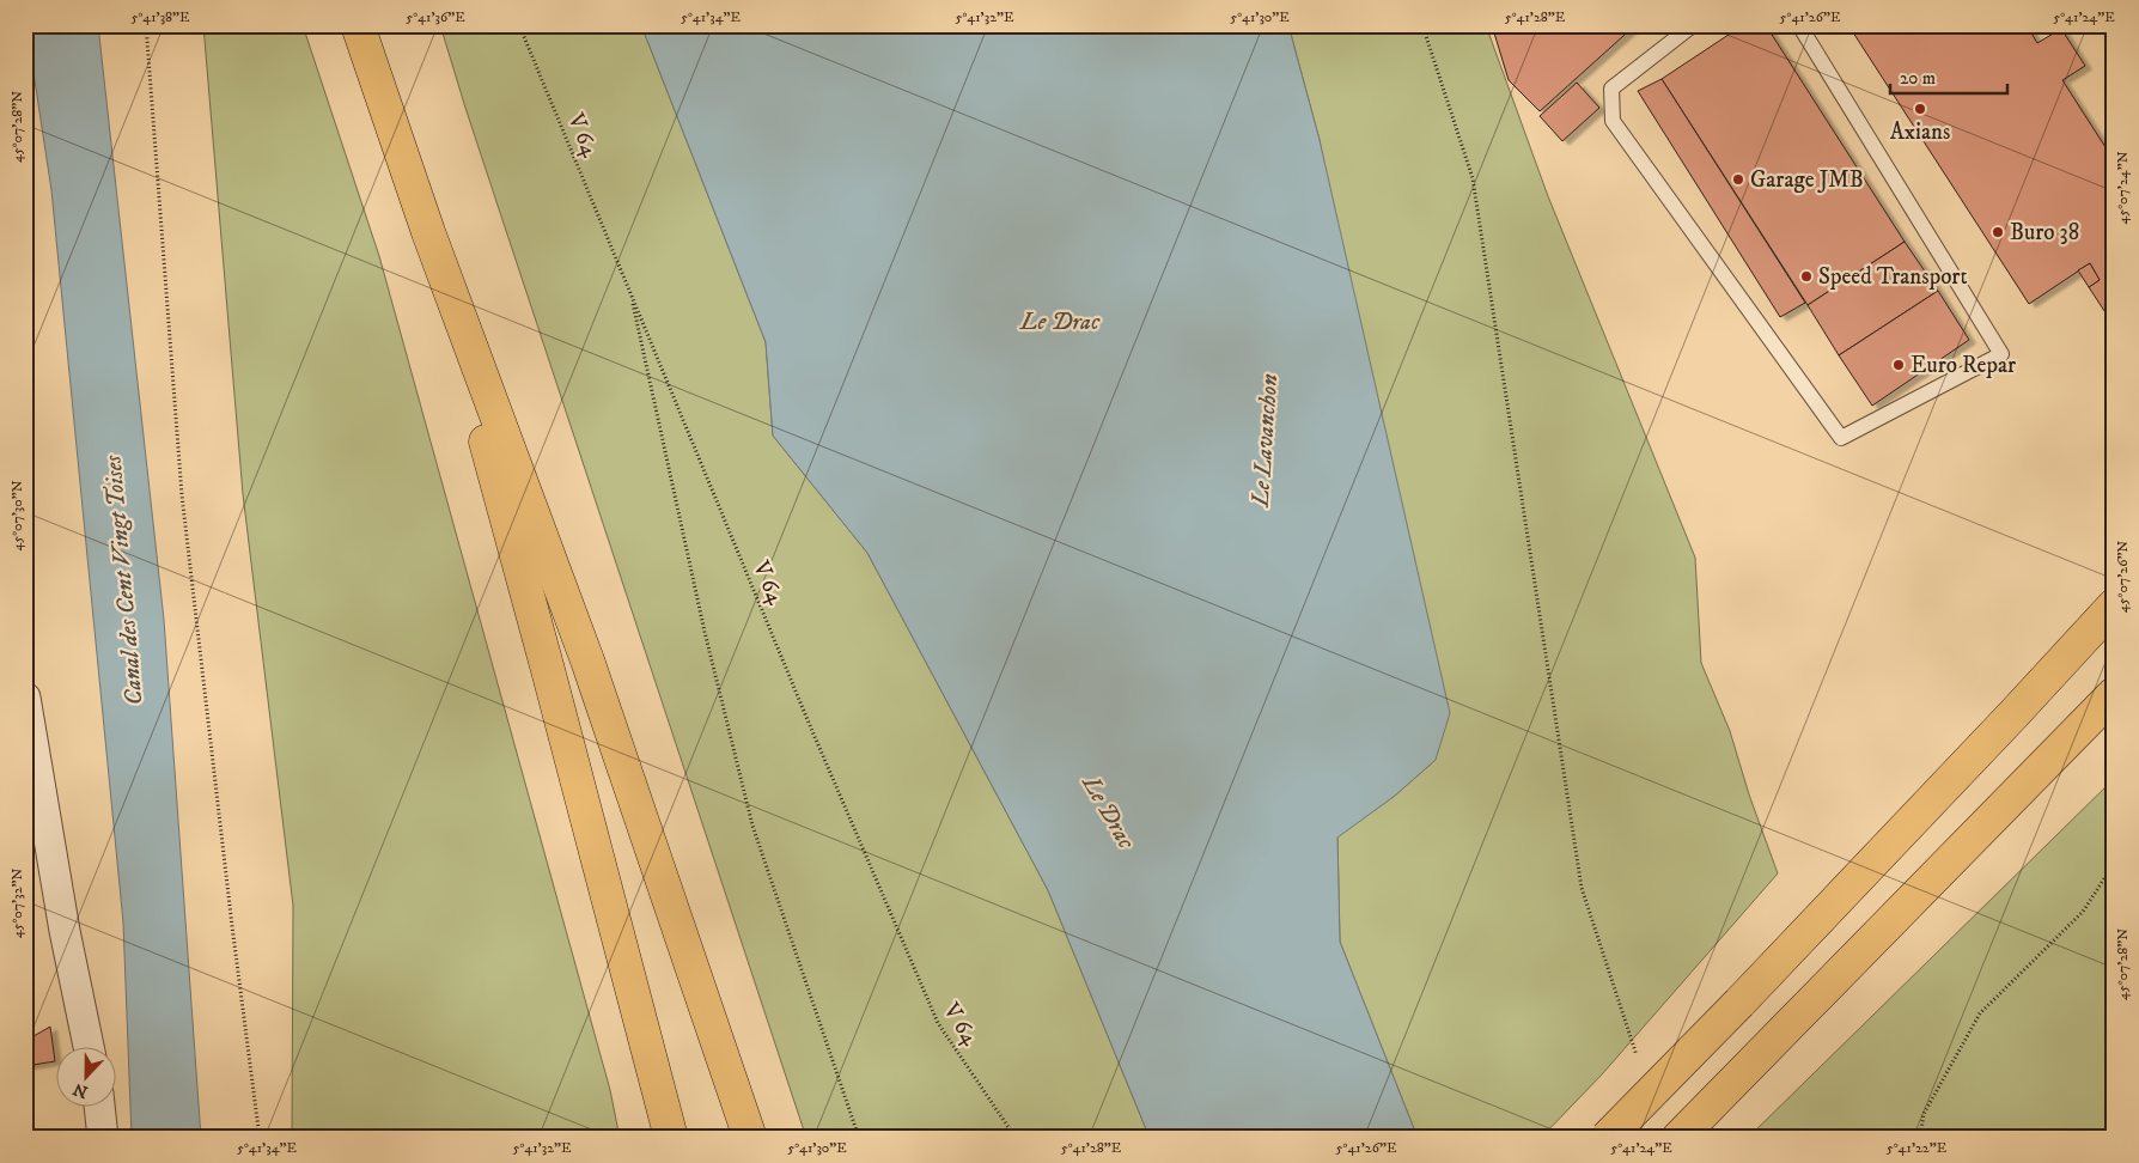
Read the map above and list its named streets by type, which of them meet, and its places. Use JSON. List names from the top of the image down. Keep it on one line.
{"streets":{"path":["V 64"]},"water":["Le Drac","Le Lavanchon","Canal des Cent Vingt Toises"],"places":["Axians","Garage JMB","Buro 38","Speed Transport","Euro Repar"],"scale_bar":"20 m","north":"bottom","coordinates":["5°41'38\"E","5°41'36\"E","5°41'34\"E","5°41'32\"E","5°41'30\"E","5°41'28\"E","5°41'26\"E","5°41'24\"E","45°07'28\"N","45°07'24\"N","45°07'30\"N","45°07'26\"N","45°07'32\"N","5°41'22\"E"]}
